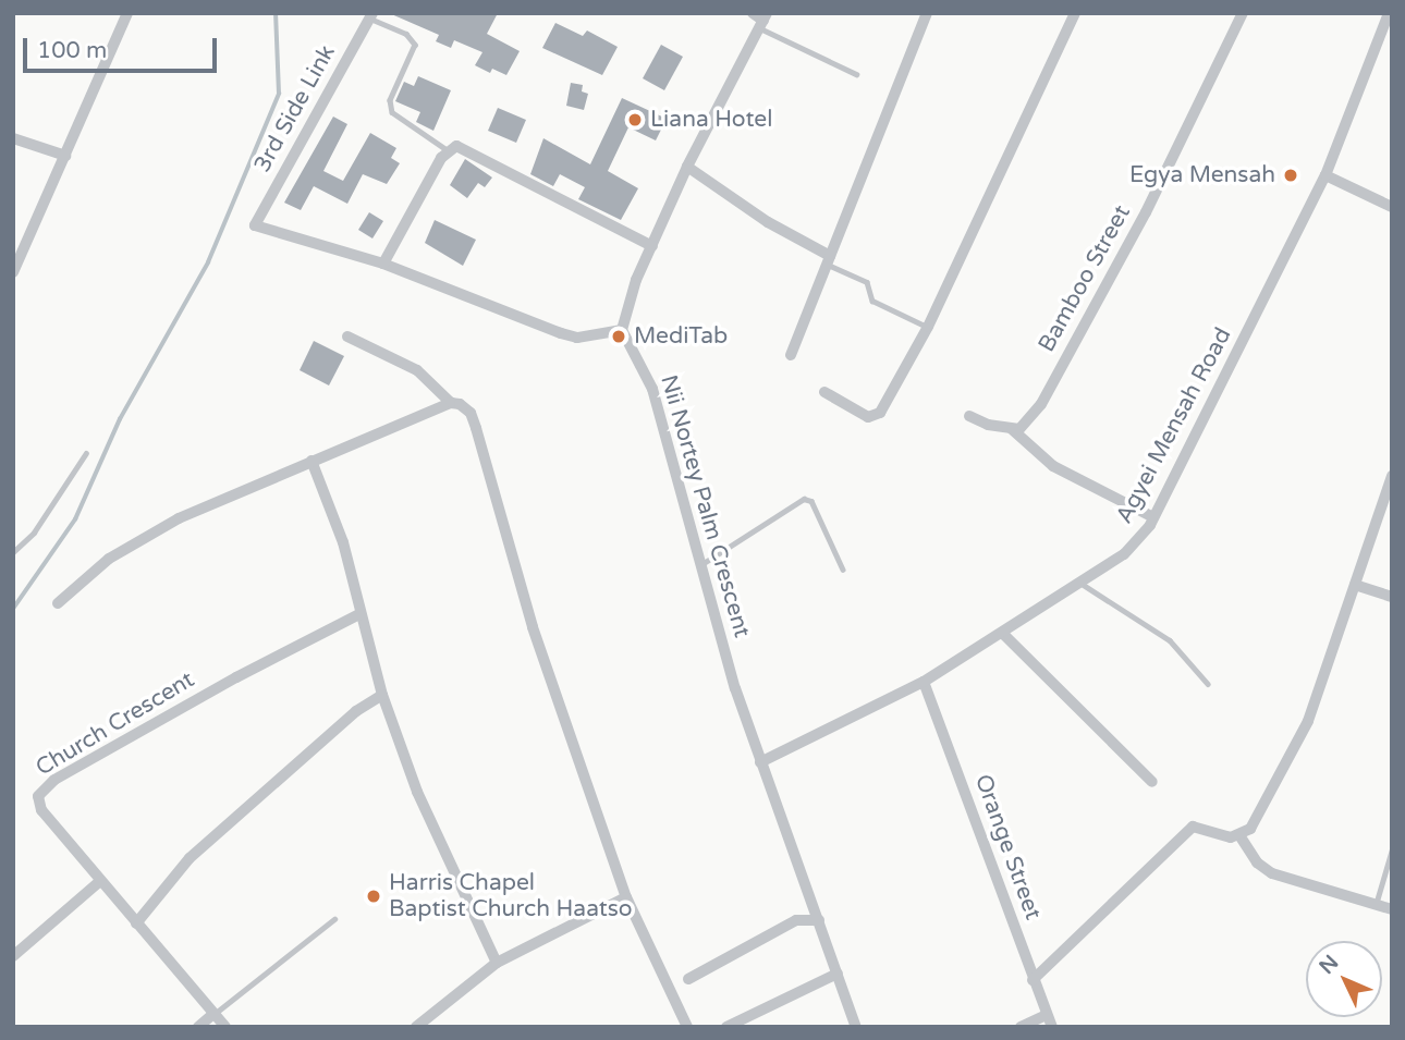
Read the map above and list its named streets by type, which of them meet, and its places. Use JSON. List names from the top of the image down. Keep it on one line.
{"streets":{"street":["3rd Side Link","Bamboo Street","Agyei Mensah Road","Nii Nortey Palm Crescent","Church Crescent","Orange Street"]},"crossings":[["Agyei Mensah Road","Nii Nortey Palm Crescent"],["Agyei Mensah Road","Orange Street"]],"places":["Liana Hotel","Egya Mensah","MediTab","Harris Chapel Baptist Church Haatso"],"scale_bar":"100 m","north":"top left"}
